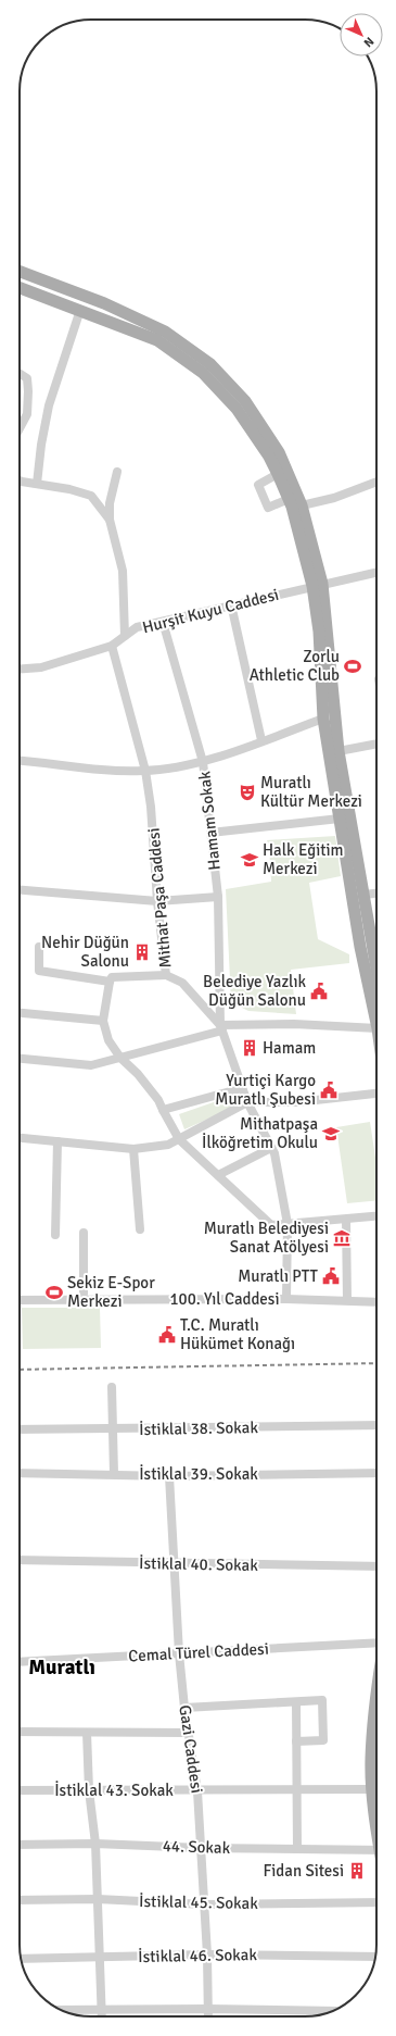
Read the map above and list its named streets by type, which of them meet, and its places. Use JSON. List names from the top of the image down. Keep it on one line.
{"streets":{"street":["Hurşit Kuyu Caddesi","Hamam Sokak","Mithat Paşa Caddesi","100. Yıl Caddesi","İstiklal 38. Sokak","İstiklal 39. Sokak","İstiklal 40. Sokak","Cemal Türel Caddesi","Gazi Caddesi","İstiklal 43. Sokak","44. Sokak","İstiklal 45. Sokak","İstiklal 46. Sokak"]},"crossings":[["Hurşit Kuyu Caddesi","Hamam Sokak"],["Hurşit Kuyu Caddesi","Mithat Paşa Caddesi"],["Hamam Sokak","Mithat Paşa Caddesi"],["Mithat Paşa Caddesi","100. Yıl Caddesi"],["İstiklal 39. Sokak","Gazi Caddesi"],["İstiklal 40. Sokak","Gazi Caddesi"],["Cemal Türel Caddesi","Gazi Caddesi"],["Gazi Caddesi","İstiklal 43. Sokak"],["Gazi Caddesi","44. Sokak"],["Gazi Caddesi","İstiklal 45. Sokak"],["Gazi Caddesi","İstiklal 46. Sokak"]],"districts":["Muratlı"],"places":{"sports":["Zorlu Athletic Club","Sekiz E-Spor Merkezi"],"theatre":["Muratlı Kültür Merkezi"],"school or university":["Halk Eğitim Merkezi","Mithatpaşa İlköğretim Okulu"],"building":["Nehir Düğün Salonu","Hamam","Fidan Sitesi"],"public building":["Belediye Yazlık Düğün Salonu","Yurtiçi Kargo Muratlı Şubesi","Muratlı PTT","T.C. Muratlı Hükümet Konağı"],"museum":["Muratlı Belediyesi Sanat Atölyesi"]},"north":"bottom right"}
